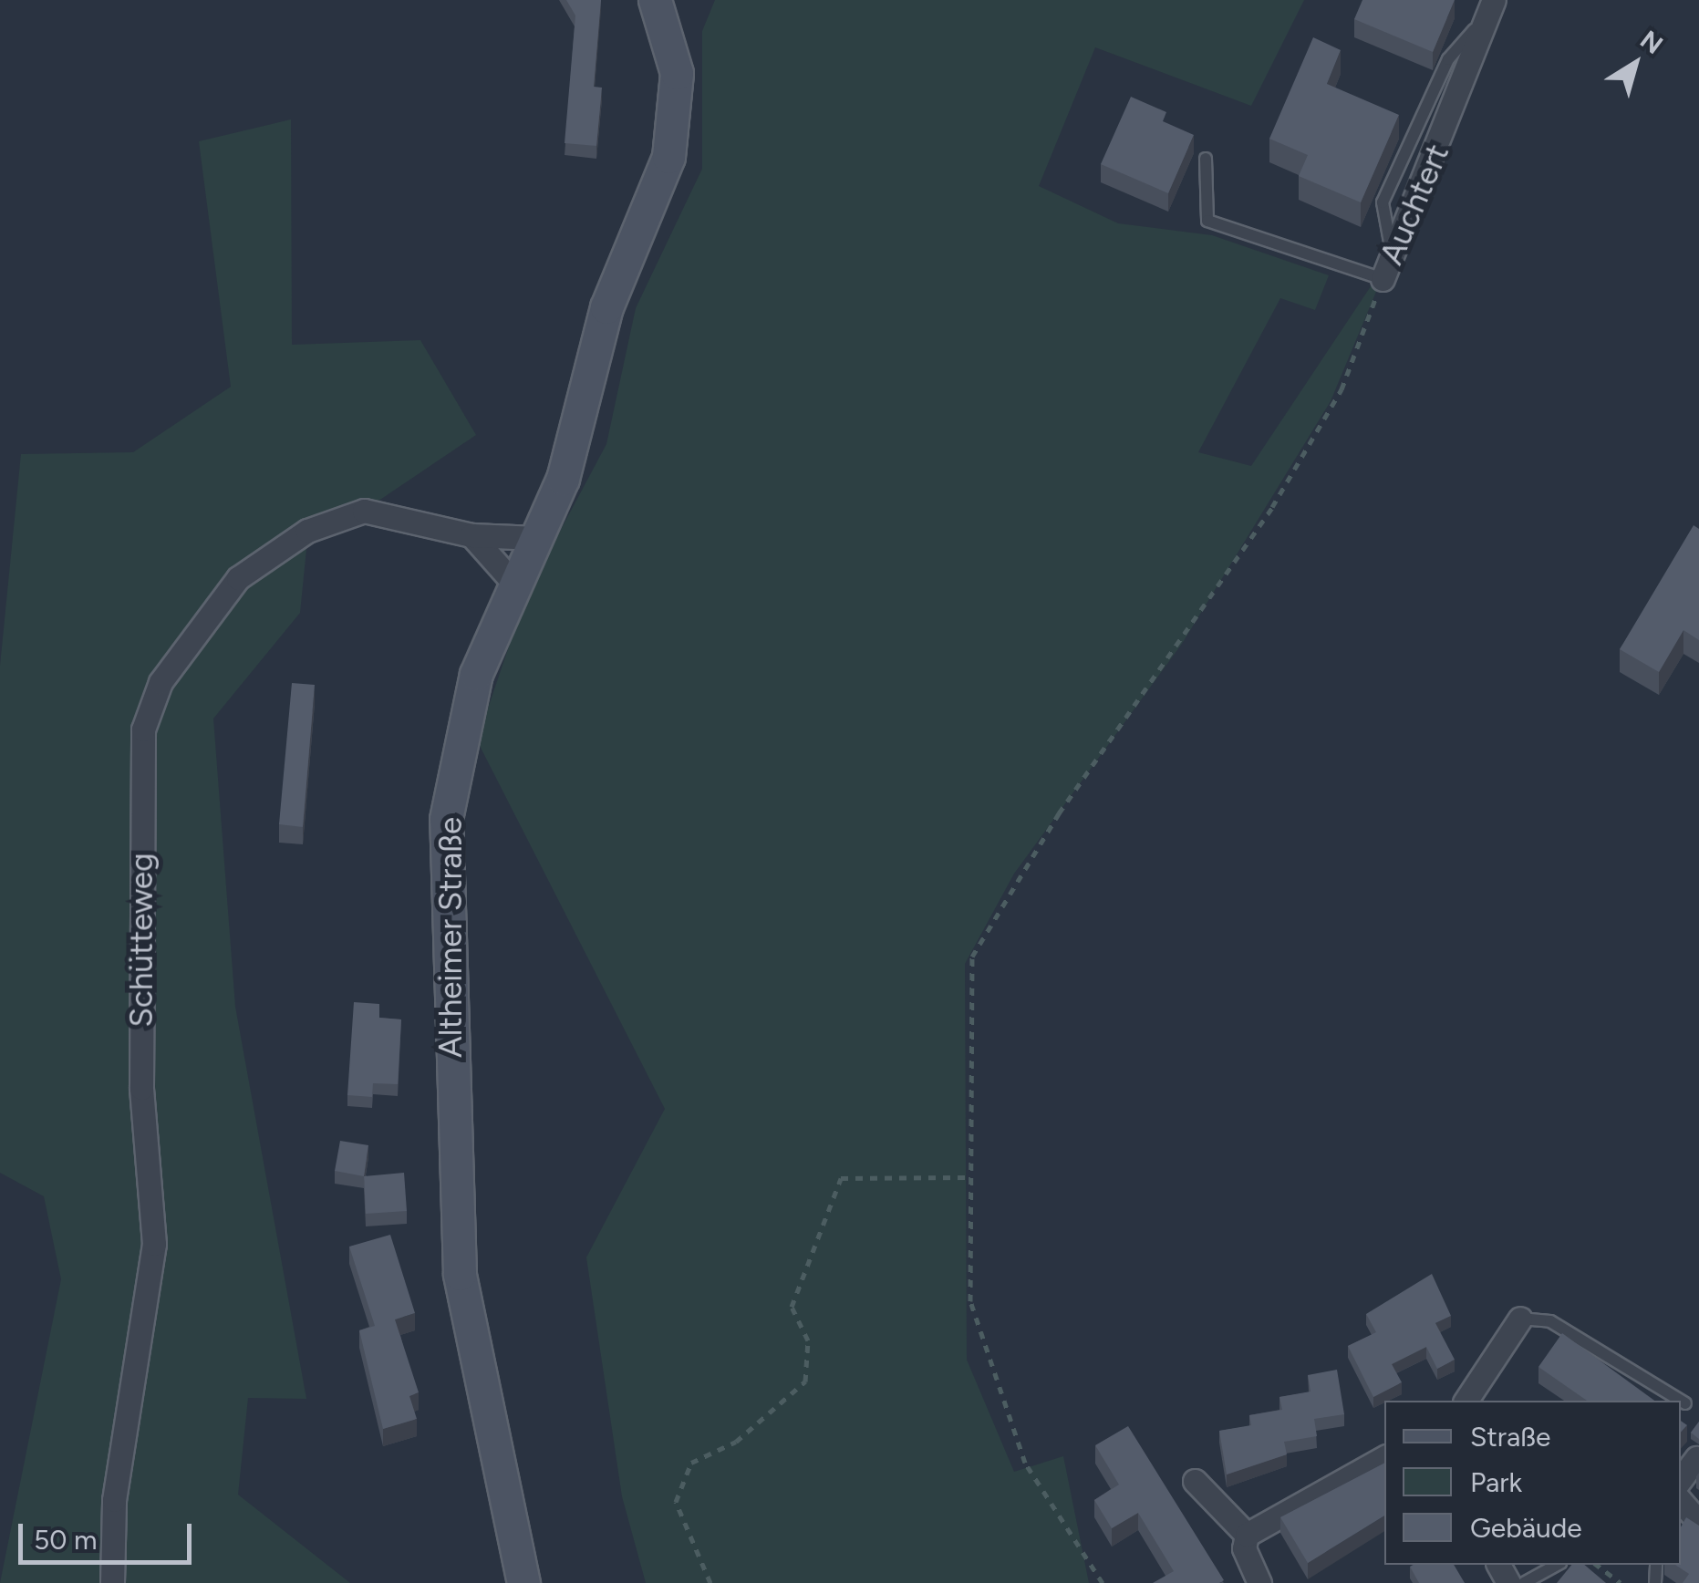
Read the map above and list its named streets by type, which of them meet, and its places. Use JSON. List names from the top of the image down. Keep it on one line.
{"streets":{"street":["Auchtert","Altheimer Straße","Schütteweg"]},"crossings":[["Altheimer Straße","Schütteweg"]],"legend":["Straße","Park","Gebäude"],"scale_bar":"50 m","north":"top right"}
